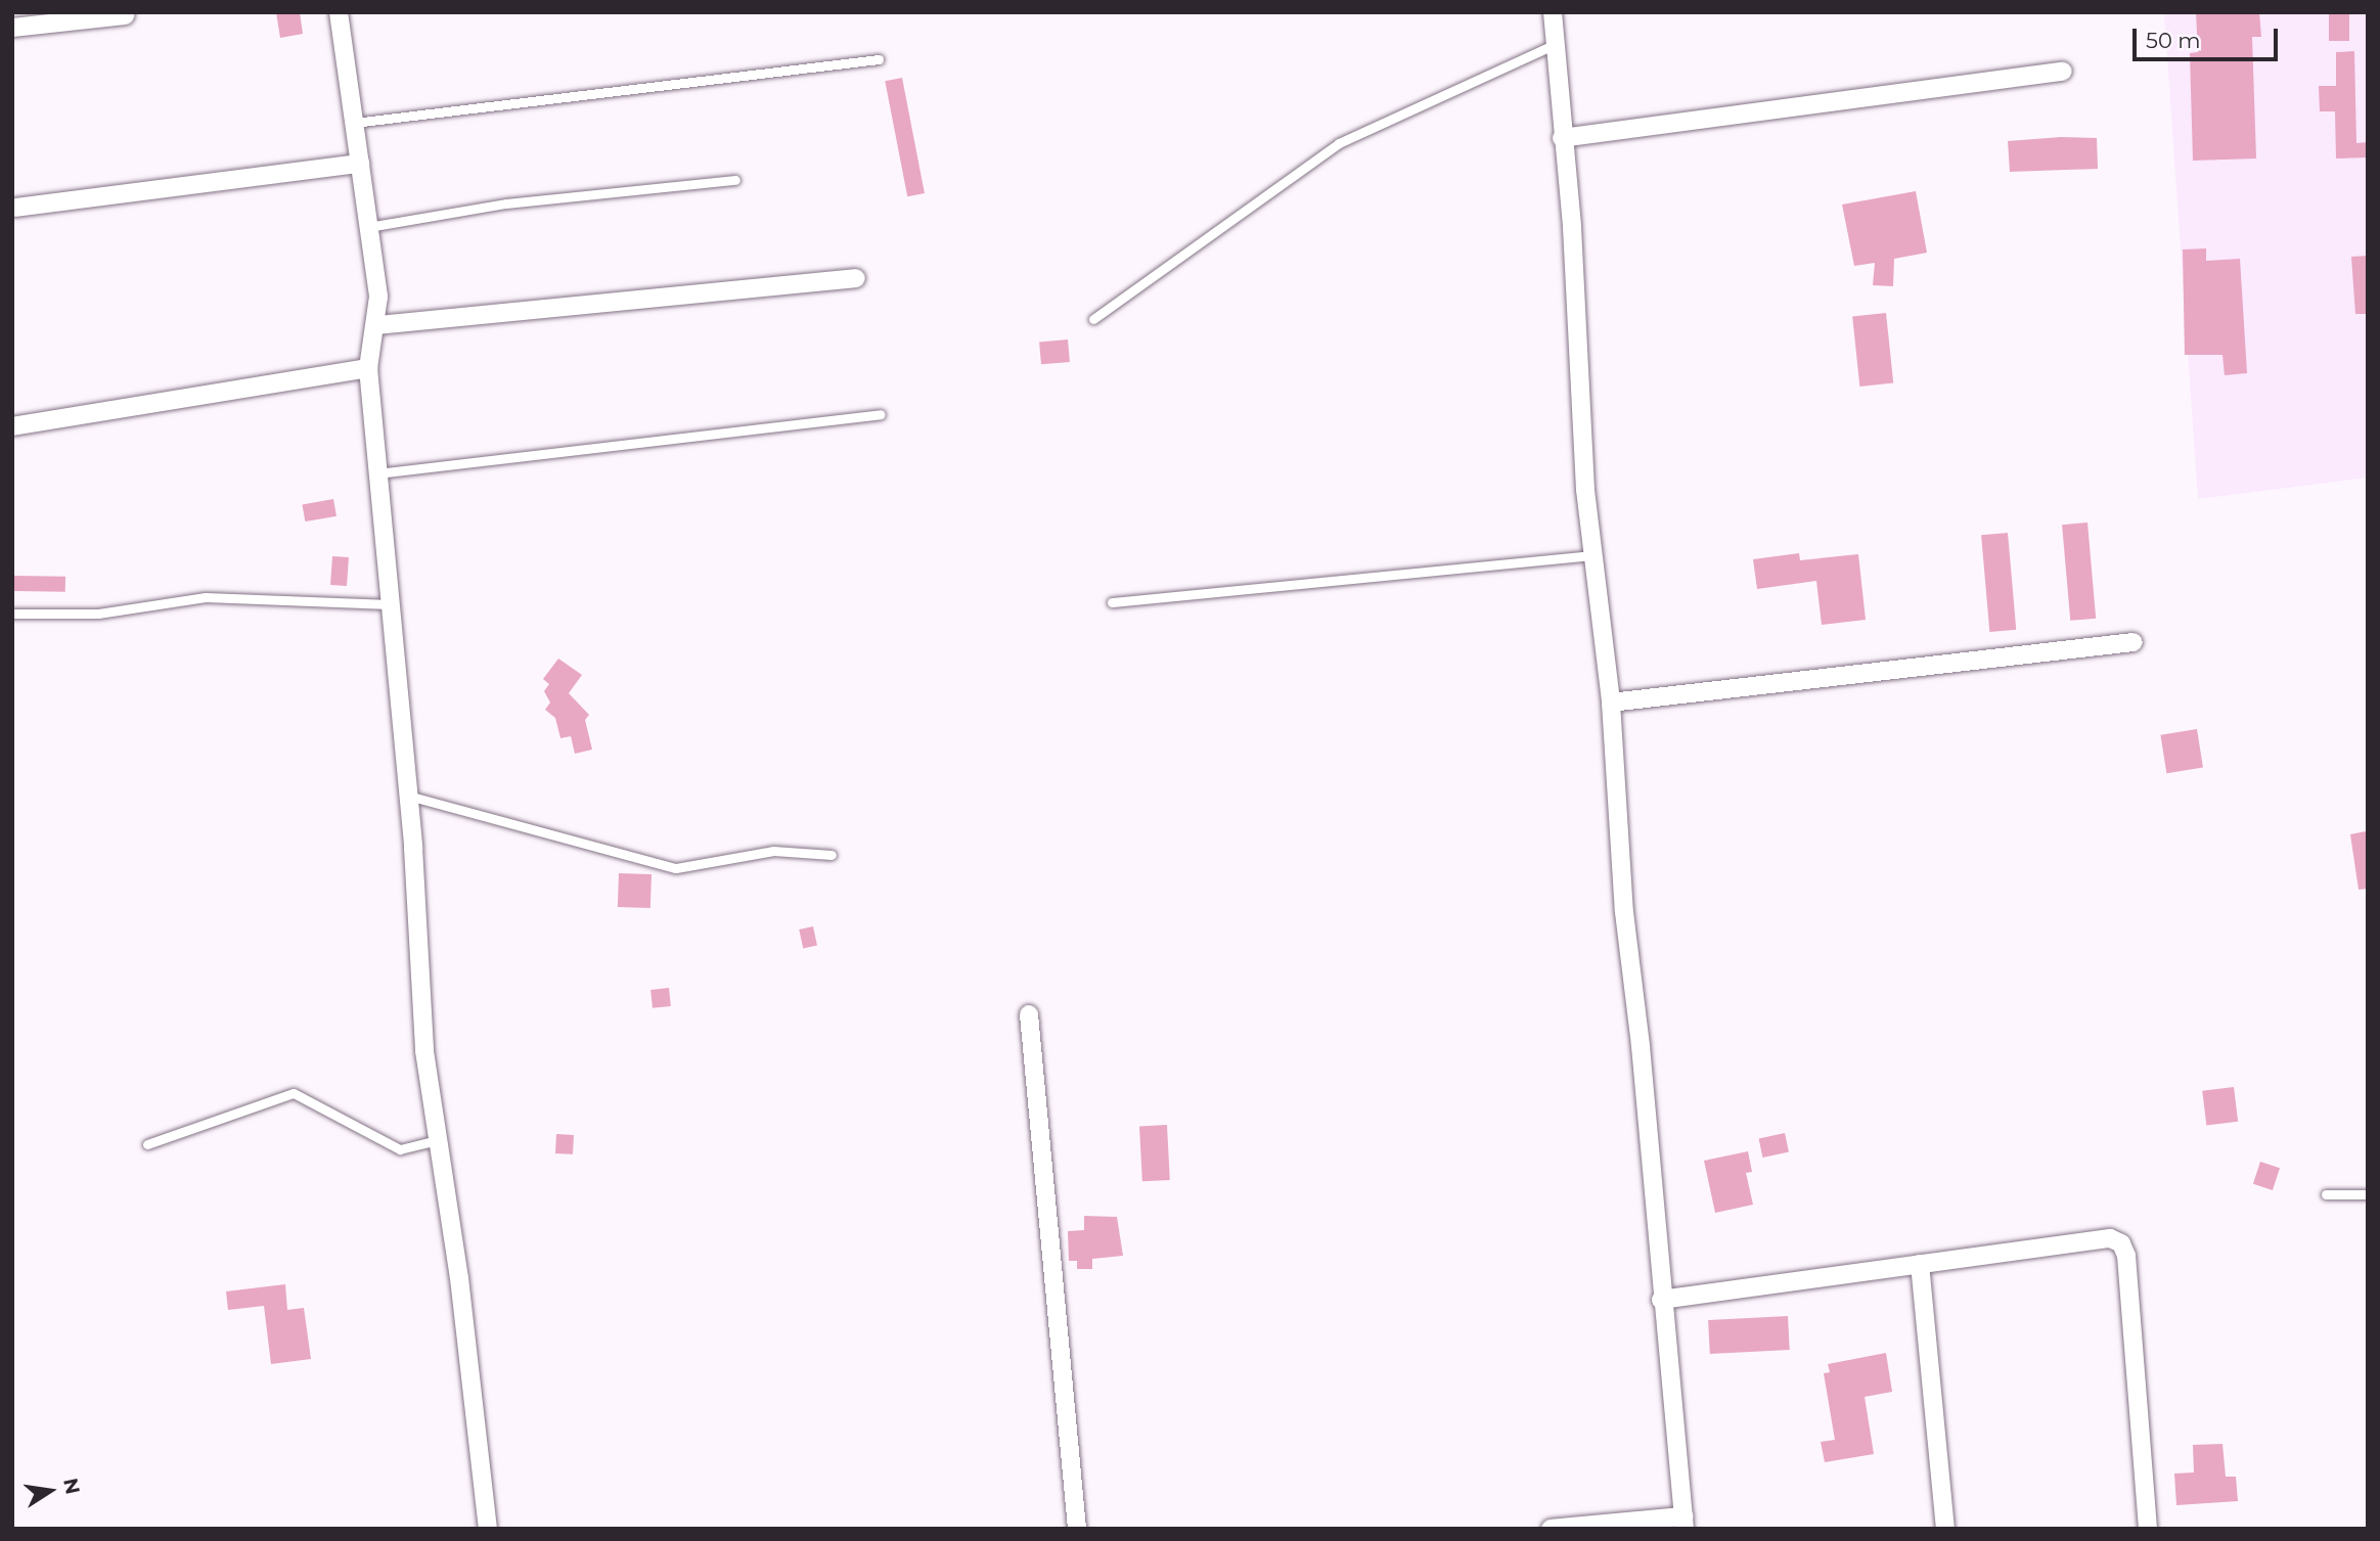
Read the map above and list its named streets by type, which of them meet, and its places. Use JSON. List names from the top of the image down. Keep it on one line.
{"scale_bar":"50 m","north":"right"}
